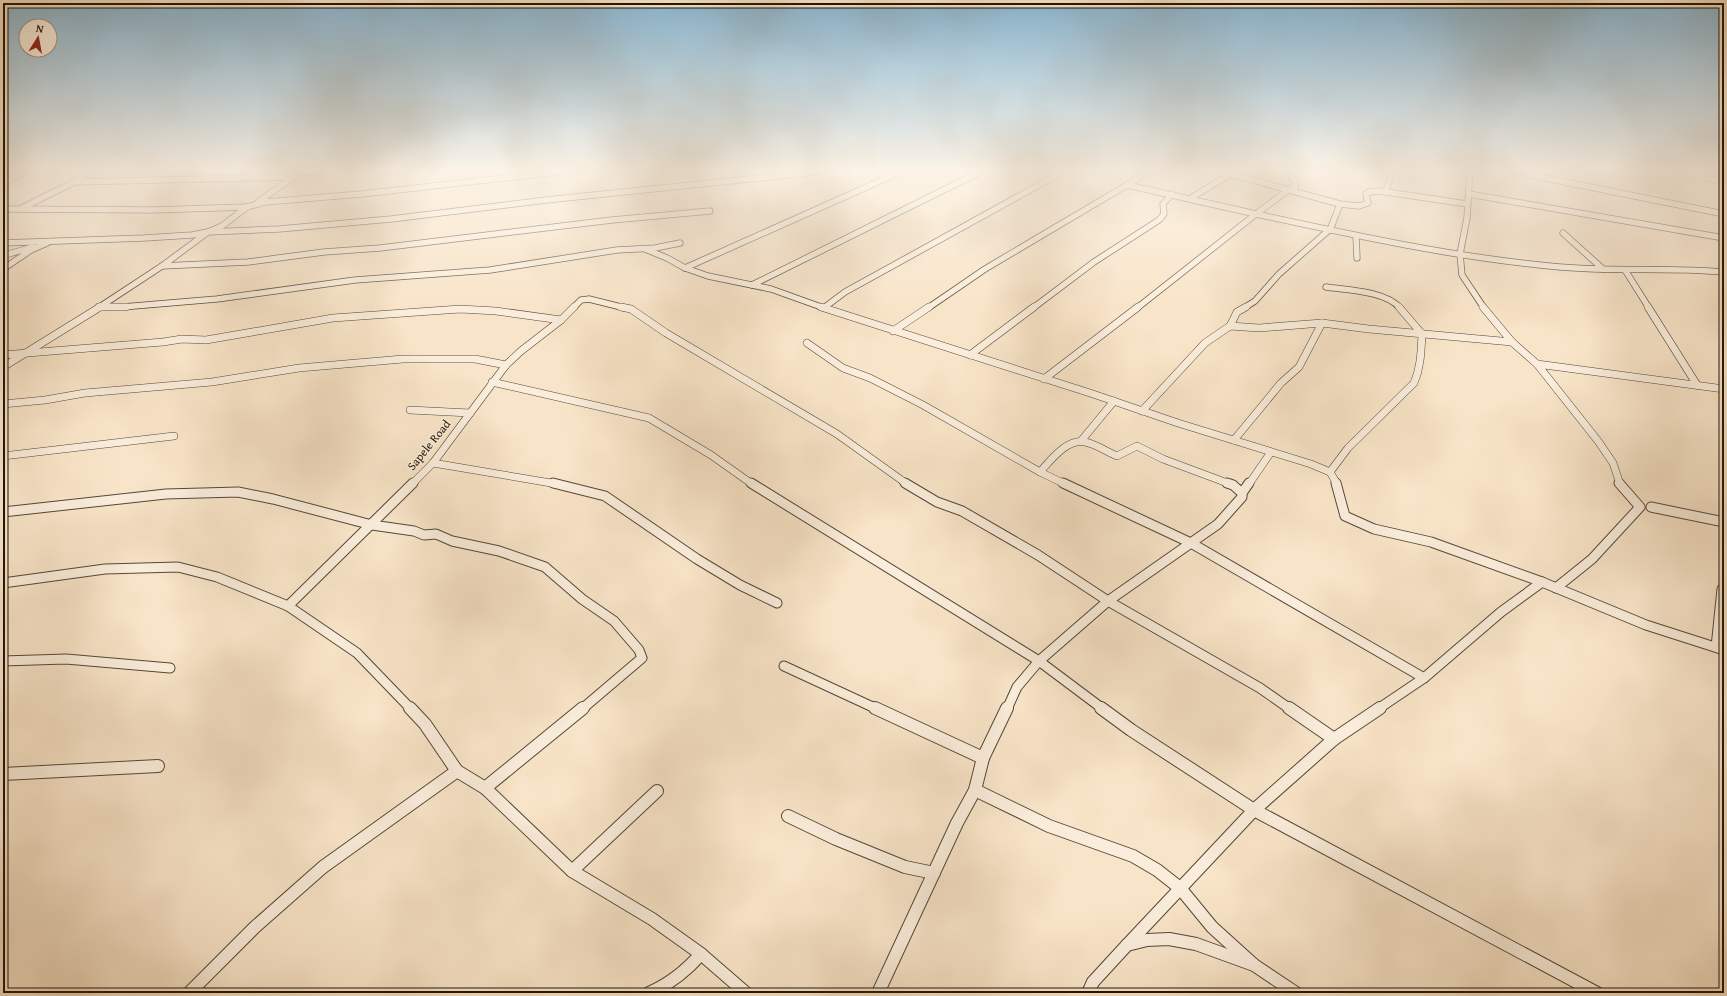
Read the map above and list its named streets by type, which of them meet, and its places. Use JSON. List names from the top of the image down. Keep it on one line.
{"streets":{"street":["Sapele Road"]},"north":"top"}
